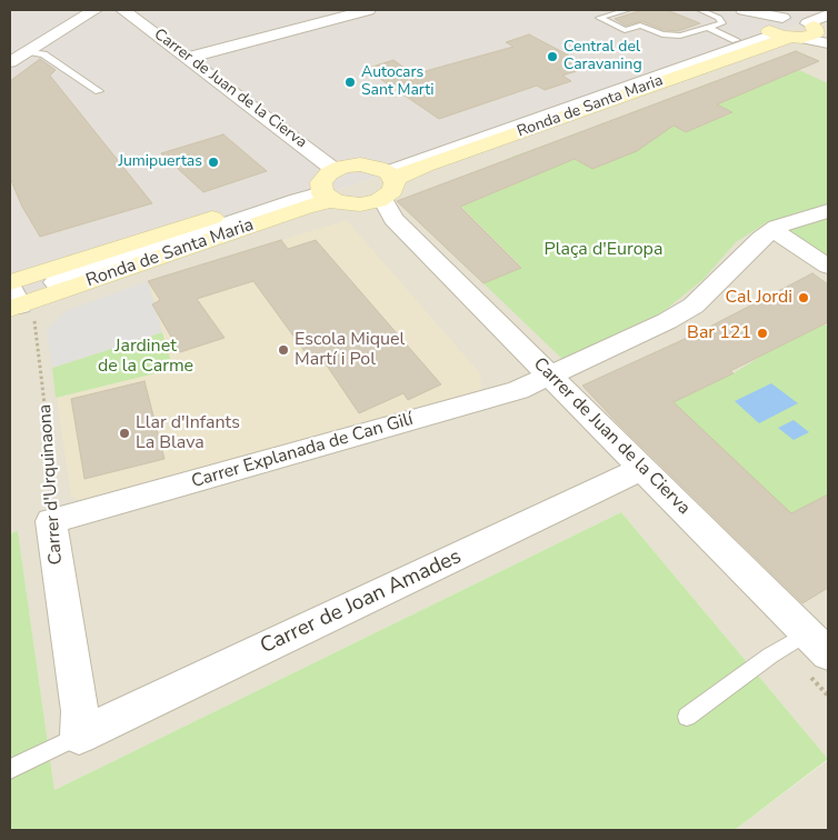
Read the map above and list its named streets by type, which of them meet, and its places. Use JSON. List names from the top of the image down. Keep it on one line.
{"streets":{"street":["Carrer de Juan de la Cierva","Ronda de Santa Maria","Carrer Explanada de Can Gilí","Carrer d'Urquinaona","Carrer de Joan Amades"]},"crossings":[["Carrer de Juan de la Cierva","Ronda de Santa Maria"],["Carrer de Juan de la Cierva","Carrer Explanada de Can Gilí"],["Carrer de Juan de la Cierva","Carrer de Joan Amades"],["Ronda de Santa Maria","Carrer d'Urquinaona"],["Carrer Explanada de Can Gilí","Carrer d'Urquinaona"],["Carrer d'Urquinaona","Carrer de Joan Amades"]],"parks":["Plaça d'Europa","Jardinet de la Carme"],"places":["Central del Caravaning","Autocars Sant Marti","Jumipuertas","Cal Jordi","Bar 121","Escola Miquel Martí i Pol","Llar d'Infants La Blava"]}
